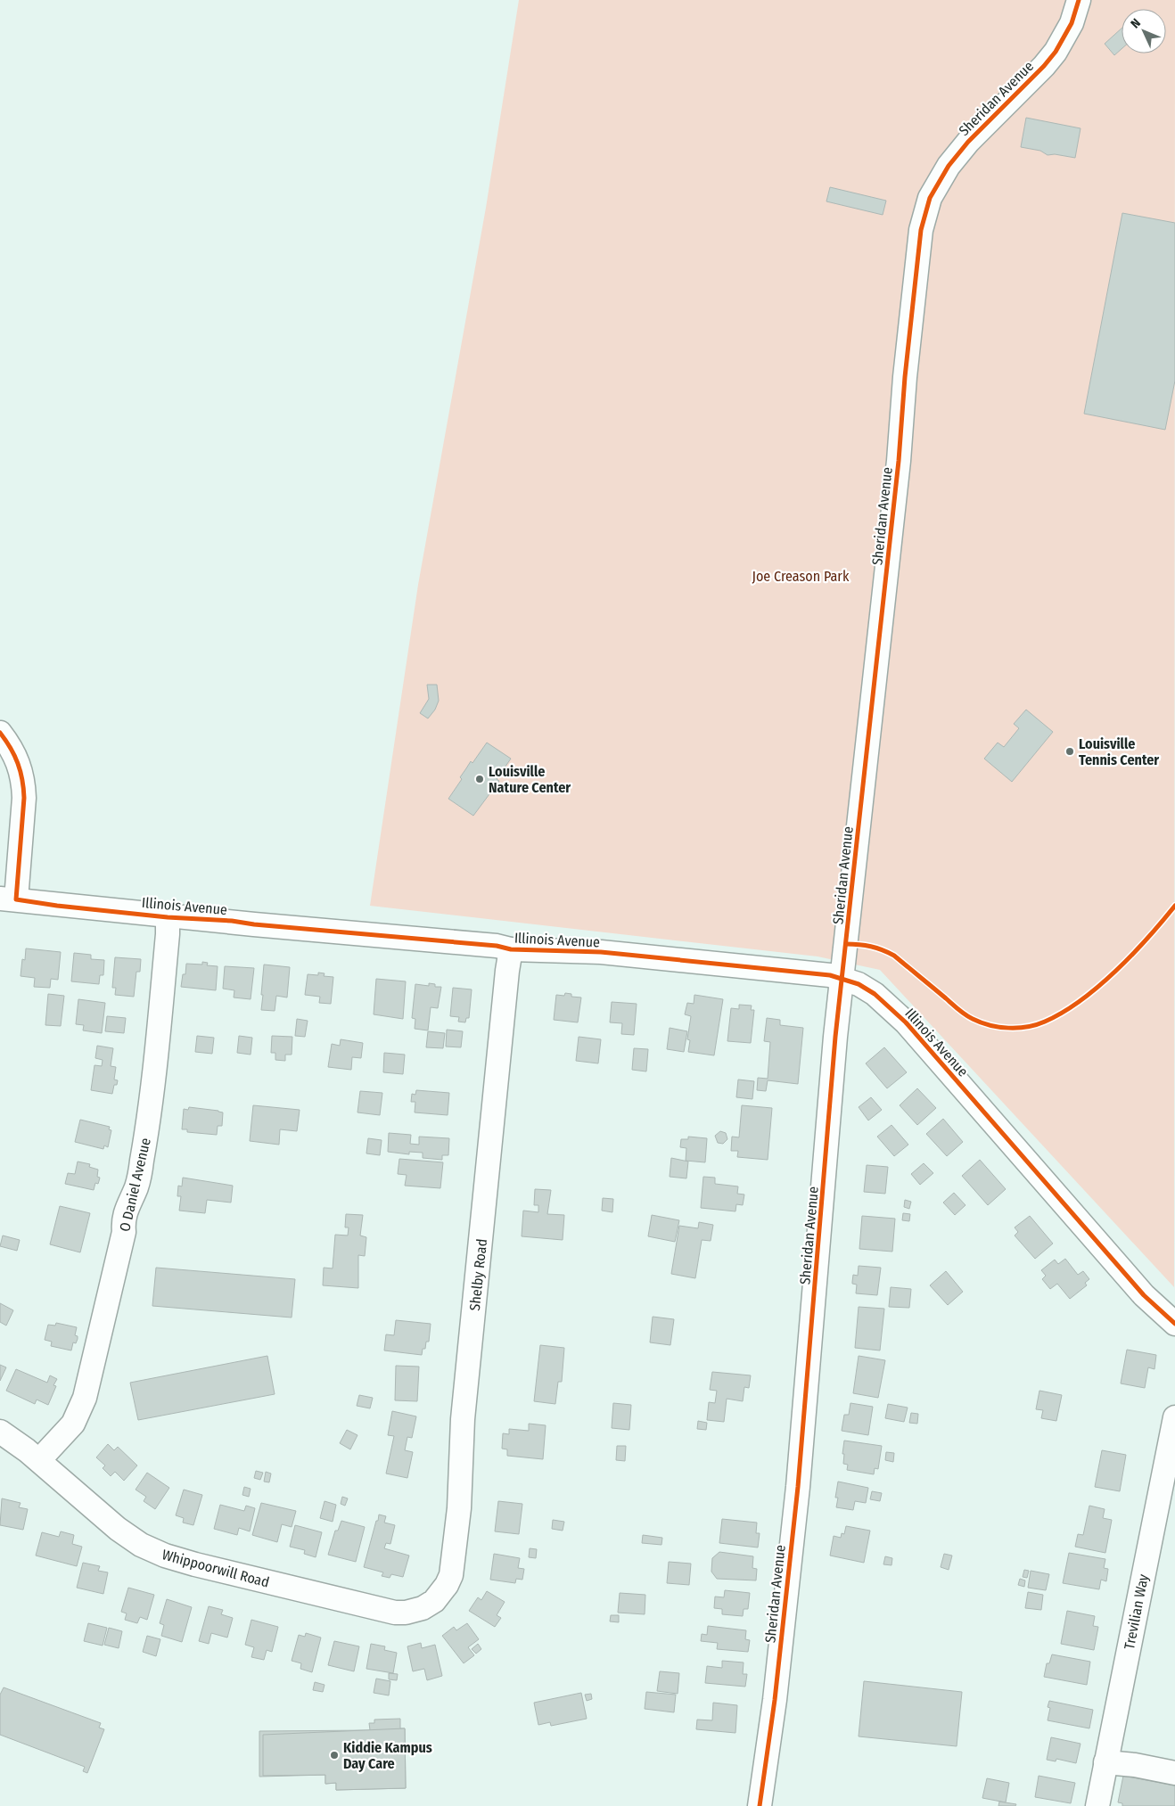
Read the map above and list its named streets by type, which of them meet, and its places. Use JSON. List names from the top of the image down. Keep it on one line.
{"streets":{"street":["Sheridan Avenue","Illinois Avenue","O Daniel Avenue","Shelby Road","Whippoorwill Road","Trevilian Way"]},"crossings":[["Sheridan Avenue","Illinois Avenue"],["Illinois Avenue","O Daniel Avenue"],["Illinois Avenue","Shelby Road"],["O Daniel Avenue","Whippoorwill Road"],["Shelby Road","Whippoorwill Road"]],"parks":["Joe Creason Park"],"places":["Louisville Tennis Center","Louisville Nature Center","Kiddie Kampus Day Care"],"north":"top left"}
